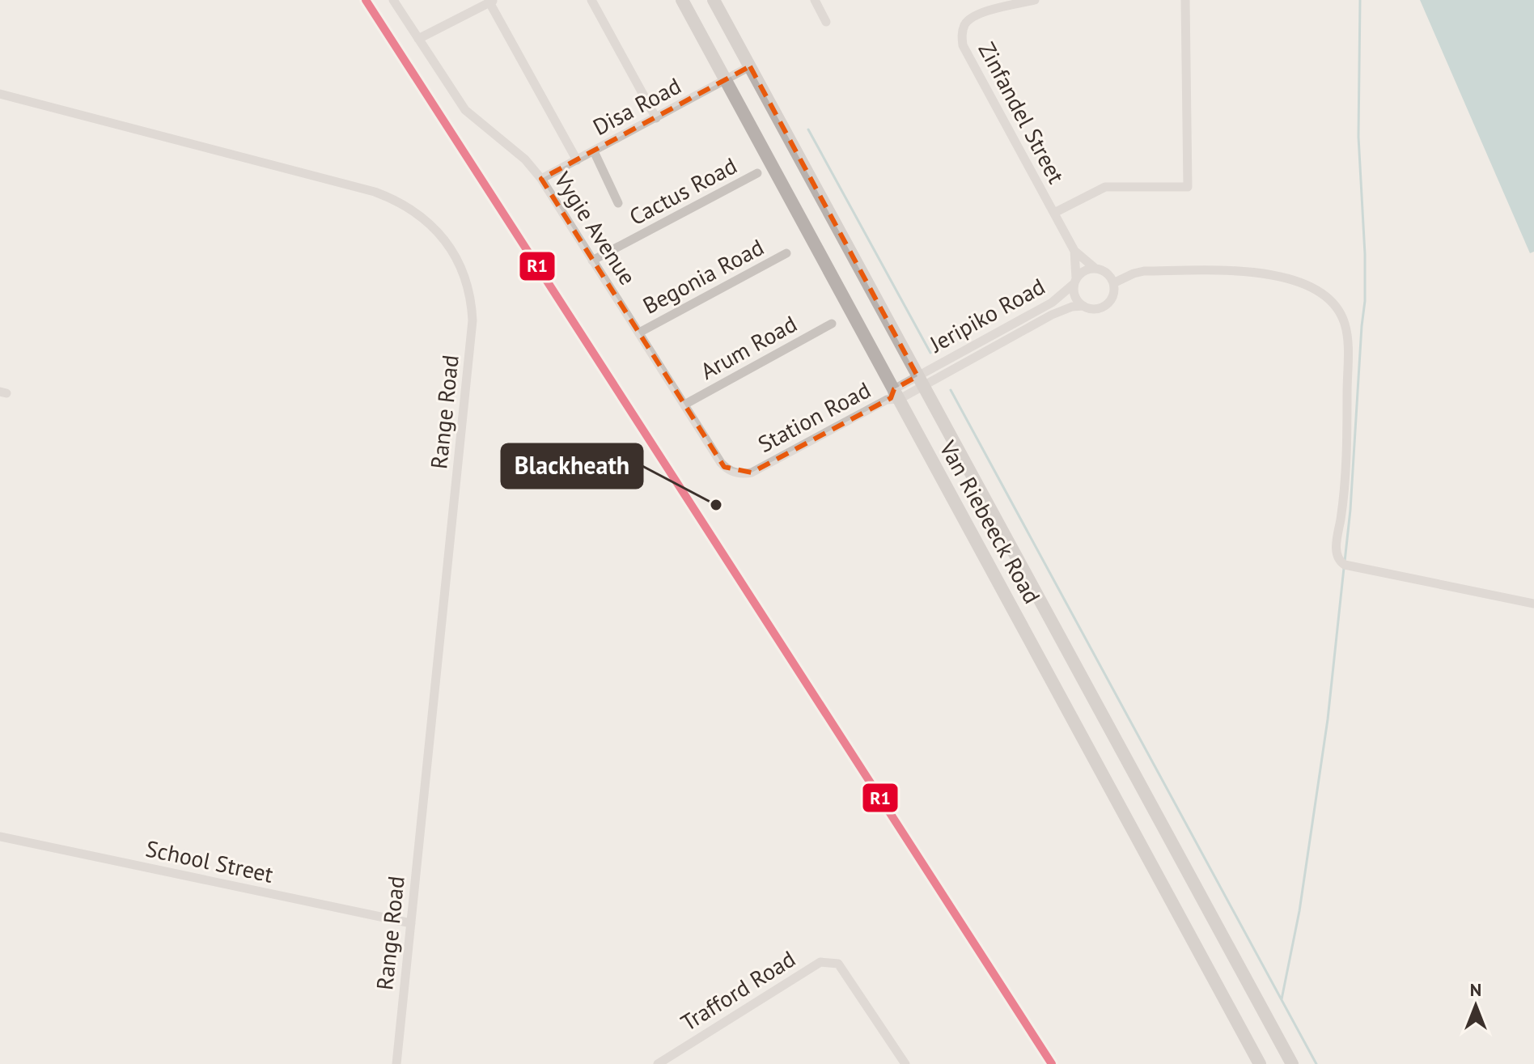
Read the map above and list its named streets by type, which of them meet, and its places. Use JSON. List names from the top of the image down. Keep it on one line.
{"streets":{"main road":["Van Riebeeck Road"],"street":["Disa Road","Zinfandel Street","Cactus Road","Vygie Avenue","Begonia Road","Jeripiko Road","Arum Road","Range Road","Station Road","School Street","Trafford Road"]},"crossings":[["Disa Road","Vygie Avenue"],["Disa Road","Van Riebeeck Road"],["Zinfandel Street","Jeripiko Road"],["Cactus Road","Vygie Avenue"],["Vygie Avenue","Begonia Road"],["Vygie Avenue","Arum Road"],["Vygie Avenue","Station Road"],["Jeripiko Road","Station Road"],["Jeripiko Road","Van Riebeeck Road"],["Range Road","School Street"],["Station Road","Van Riebeeck Road"]],"places":["Blackheath"],"lines":["transit line R1"],"north":"top"}
